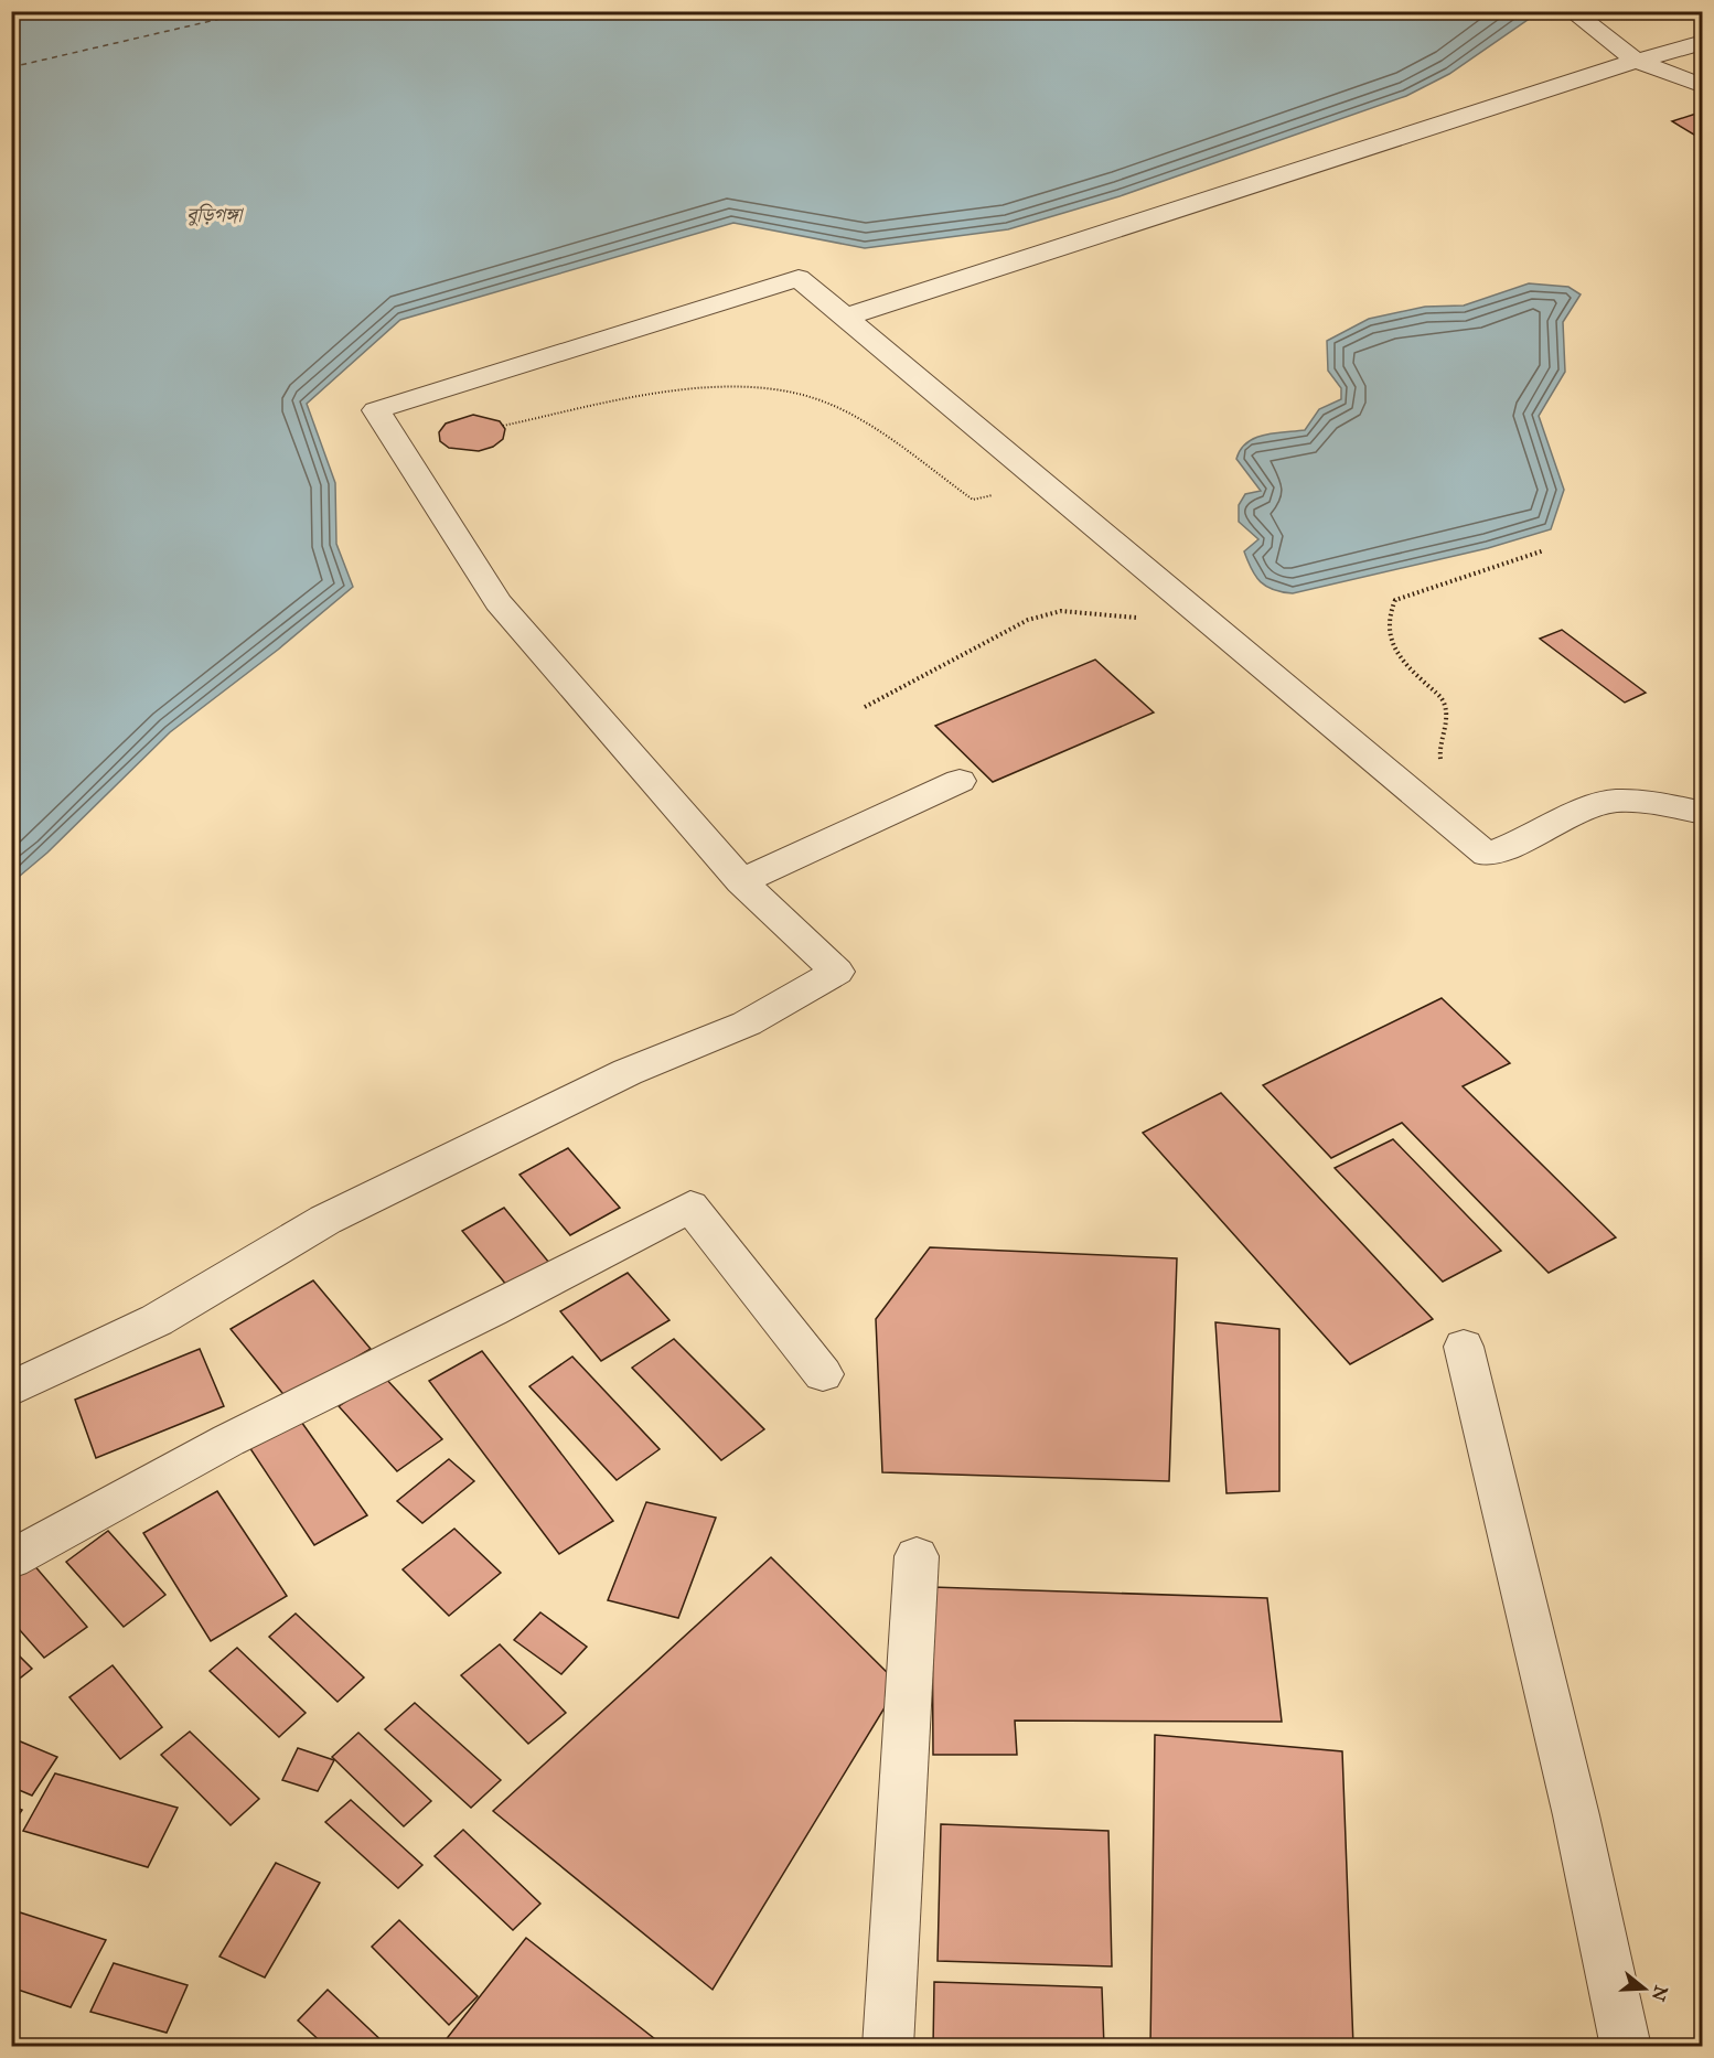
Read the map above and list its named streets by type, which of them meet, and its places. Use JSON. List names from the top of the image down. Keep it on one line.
{"water":["বুড়িগঙ্গা"],"north":"right"}
